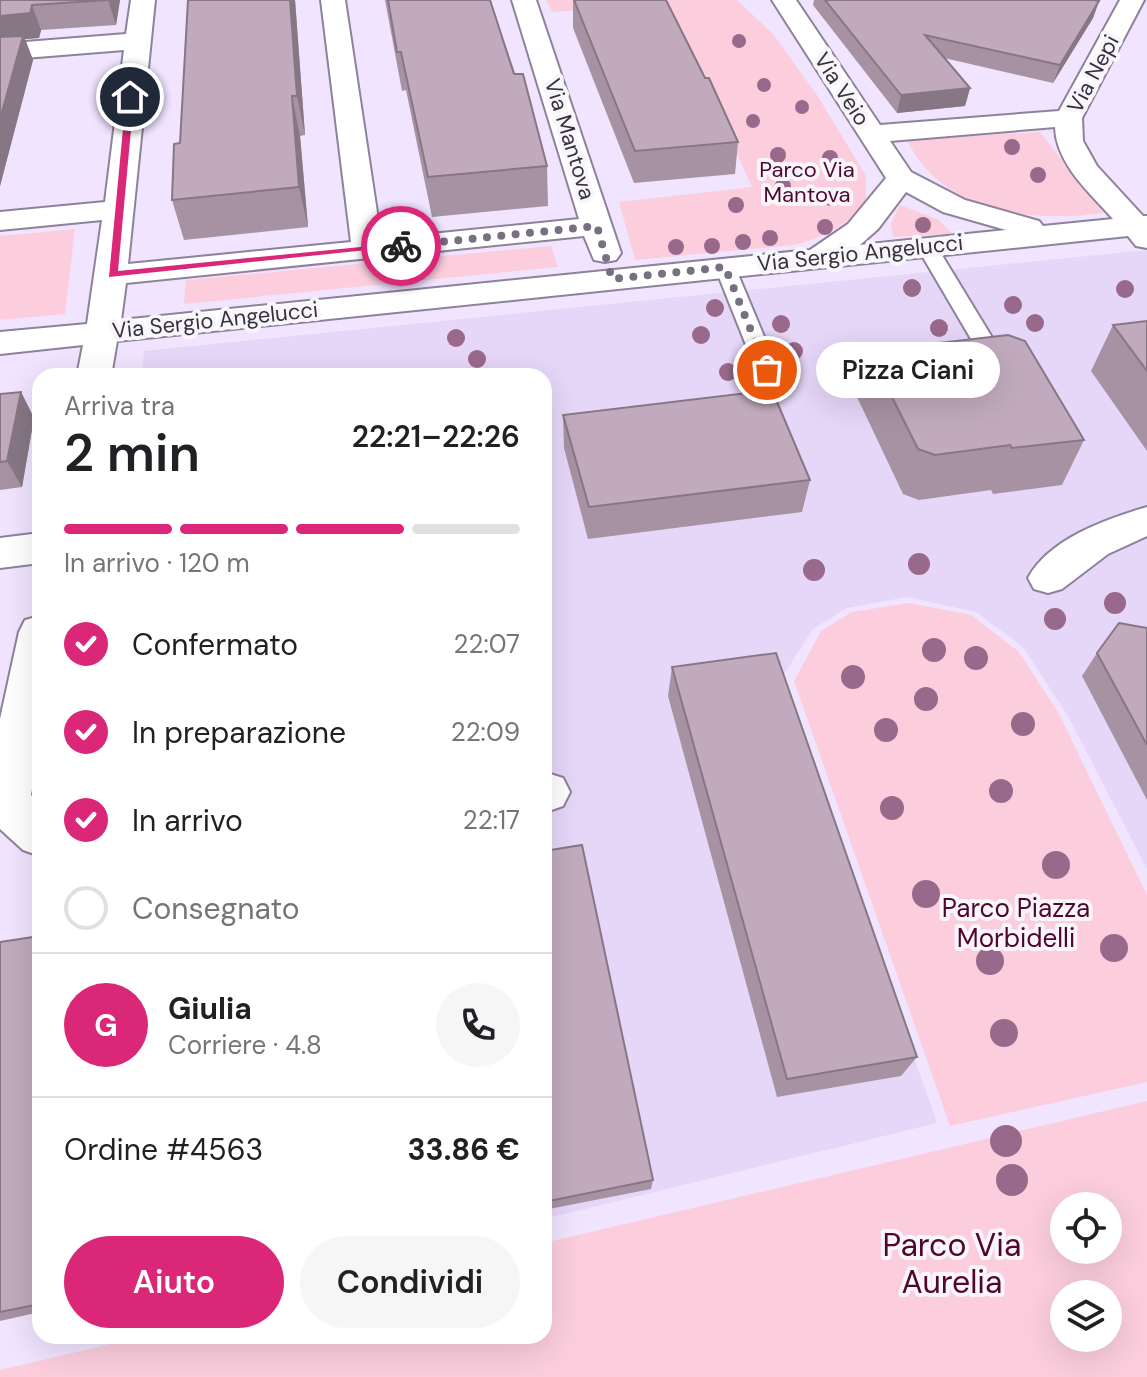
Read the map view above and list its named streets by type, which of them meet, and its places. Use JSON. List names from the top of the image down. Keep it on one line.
{"streets":{"street":["Via Nepi","Via Veio","Via Mantova","Via Sergio Angelucci"]},"crossings":[["Via Nepi","Via Sergio Angelucci"],["Via Veio","Via Sergio Angelucci"],["Via Mantova","Via Sergio Angelucci"]],"parks":["Parco Via Mantova","Parco Piazza Morbidelli","Parco Via Aurelia"],"places":["Pizza Ciani"],"page":{"bubble":"Pizza Ciani","heading":["2 min","Arriva tra","22:21–22:26"],"panel":["Giulia","Corriere · 4.8","Ordine #4563","33.86 €"],"bar":"In arrivo · 120 m","list":[["Confermato","22:07"],["In preparazione","22:09"],["In arrivo","22:17"],"Consegnato"],"round":"G","buttons":["Aiuto","Condividi"]}}
